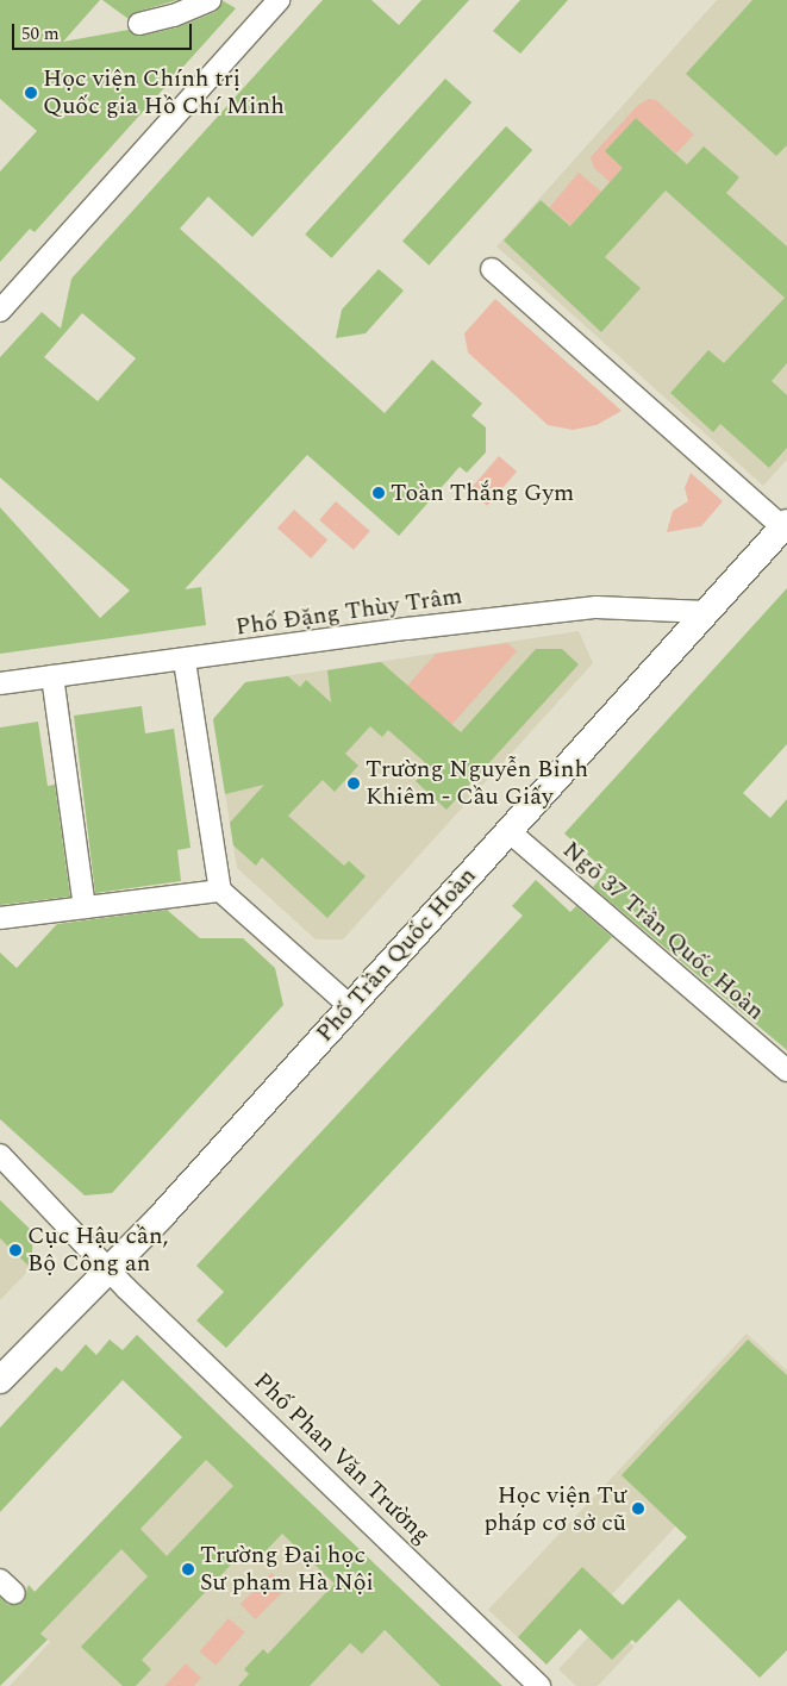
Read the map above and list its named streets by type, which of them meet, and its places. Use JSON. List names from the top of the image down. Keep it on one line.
{"streets":{"street":["Phố Đặng Thùy Trâm","Ngõ 37 Trần Quốc Hoàn","Phố Trần Quốc Hoàn","Phố Phan Văn Trường"]},"crossings":[["Phố Đặng Thùy Trâm","Phố Trần Quốc Hoàn"],["Ngõ 37 Trần Quốc Hoàn","Phố Trần Quốc Hoàn"],["Phố Trần Quốc Hoàn","Phố Phan Văn Trường"]],"places":["Học viện Chính trị Quốc gia Hồ Chí Minh","Toàn Thắng Gym","Trường Nguyễn Bỉnh Khiêm - Cầu Giấy","Cục Hậu cần, Bộ Công an","Học viện Tư pháp cơ sở cũ","Trường Đại học Sư phạm Hà Nội"],"scale_bar":"50 m"}
